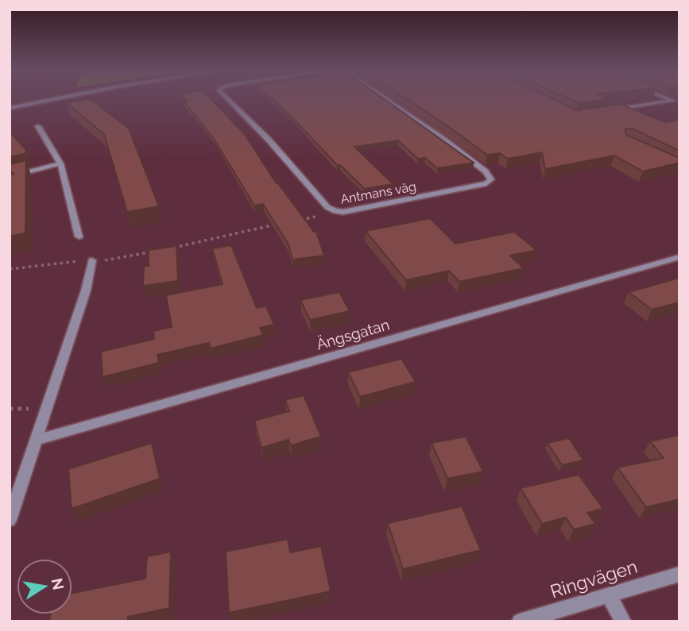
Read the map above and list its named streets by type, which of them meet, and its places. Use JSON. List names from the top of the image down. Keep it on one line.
{"streets":{"street":["Antmans väg","Ängsgatan","Ringvägen"]},"north":"right"}
